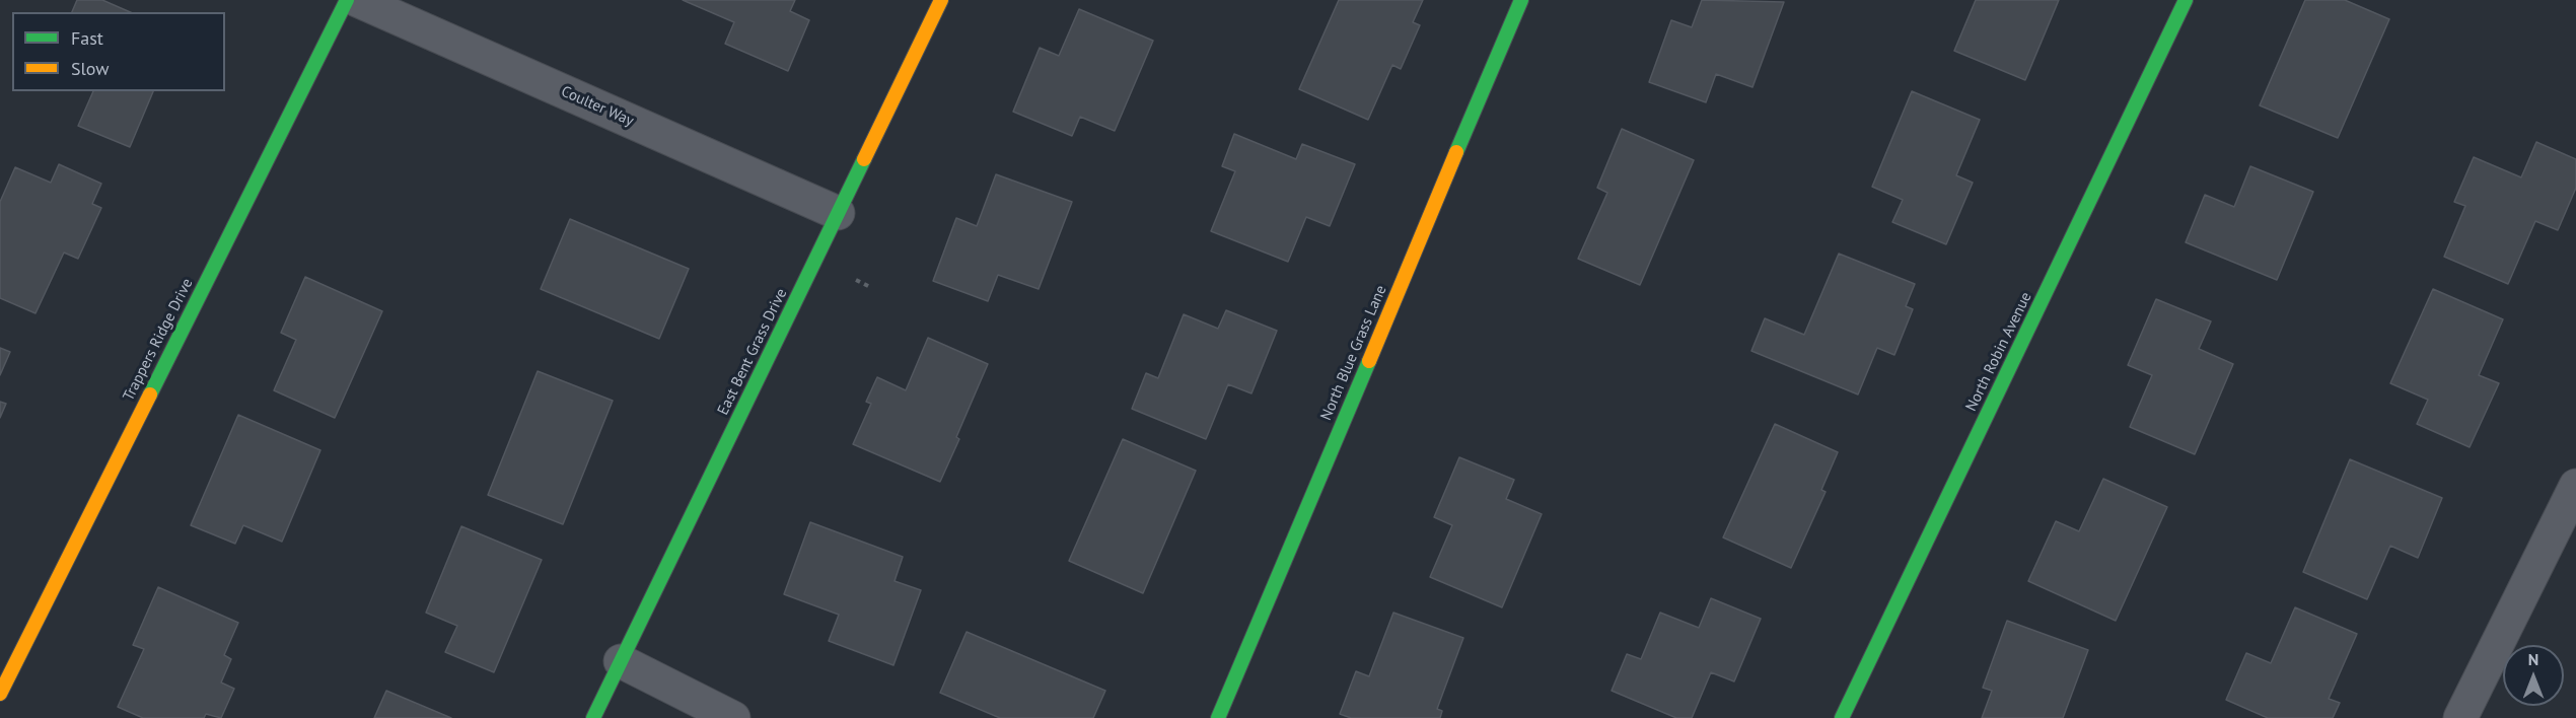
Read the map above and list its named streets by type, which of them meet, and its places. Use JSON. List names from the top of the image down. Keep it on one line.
{"streets":{"street":["Coulter Way","Trappers Ridge Drive","East Bent Grass Drive","North Robin Avenue","North Blue Grass Lane"]},"crossings":[["Coulter Way","East Bent Grass Drive"]],"legend":["Fast","Slow"],"north":"top"}
